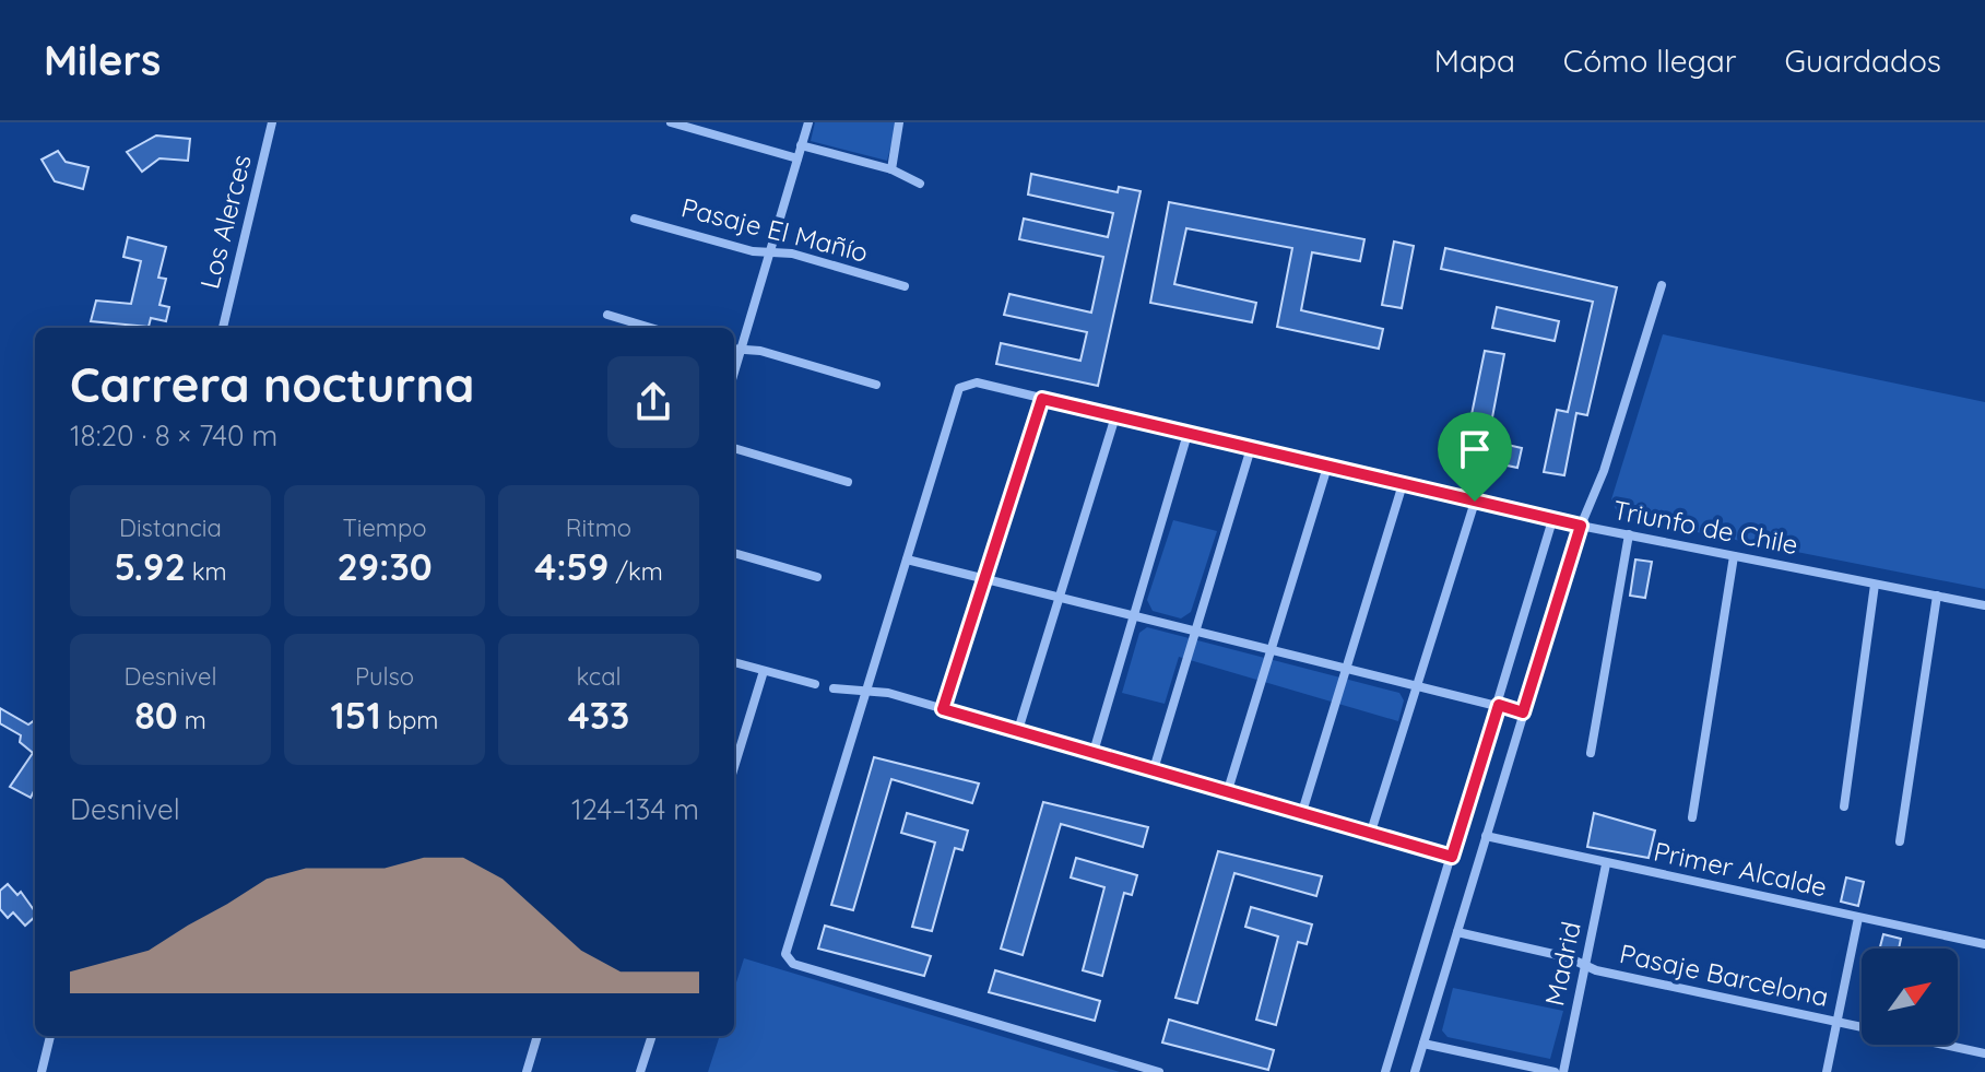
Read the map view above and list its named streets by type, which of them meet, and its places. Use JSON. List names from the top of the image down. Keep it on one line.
{"streets":{"street":["Los Alerces","Pasaje El Mañío","Triunfo de Chile","Primer Alcalde","Madrid","Pasaje Barcelona"]},"crossings":[["Primer Alcalde","Madrid"],["Madrid","Pasaje Barcelona"]],"north":"top right","page":{"header":"Milers","nav":["Mapa","Cómo llegar","Guardados"],"heading":["Carrera nocturna","18:20 · 8 × 740 m"],"stats":[["Distancia","5.92 km"],["Tiempo","29:30"],["Ritmo","4:59 /km"],["Desnivel","80 m"],["Pulso","151 bpm"],["kcal","433"]],"chart":["Desnivel","124–134 m"]}}
